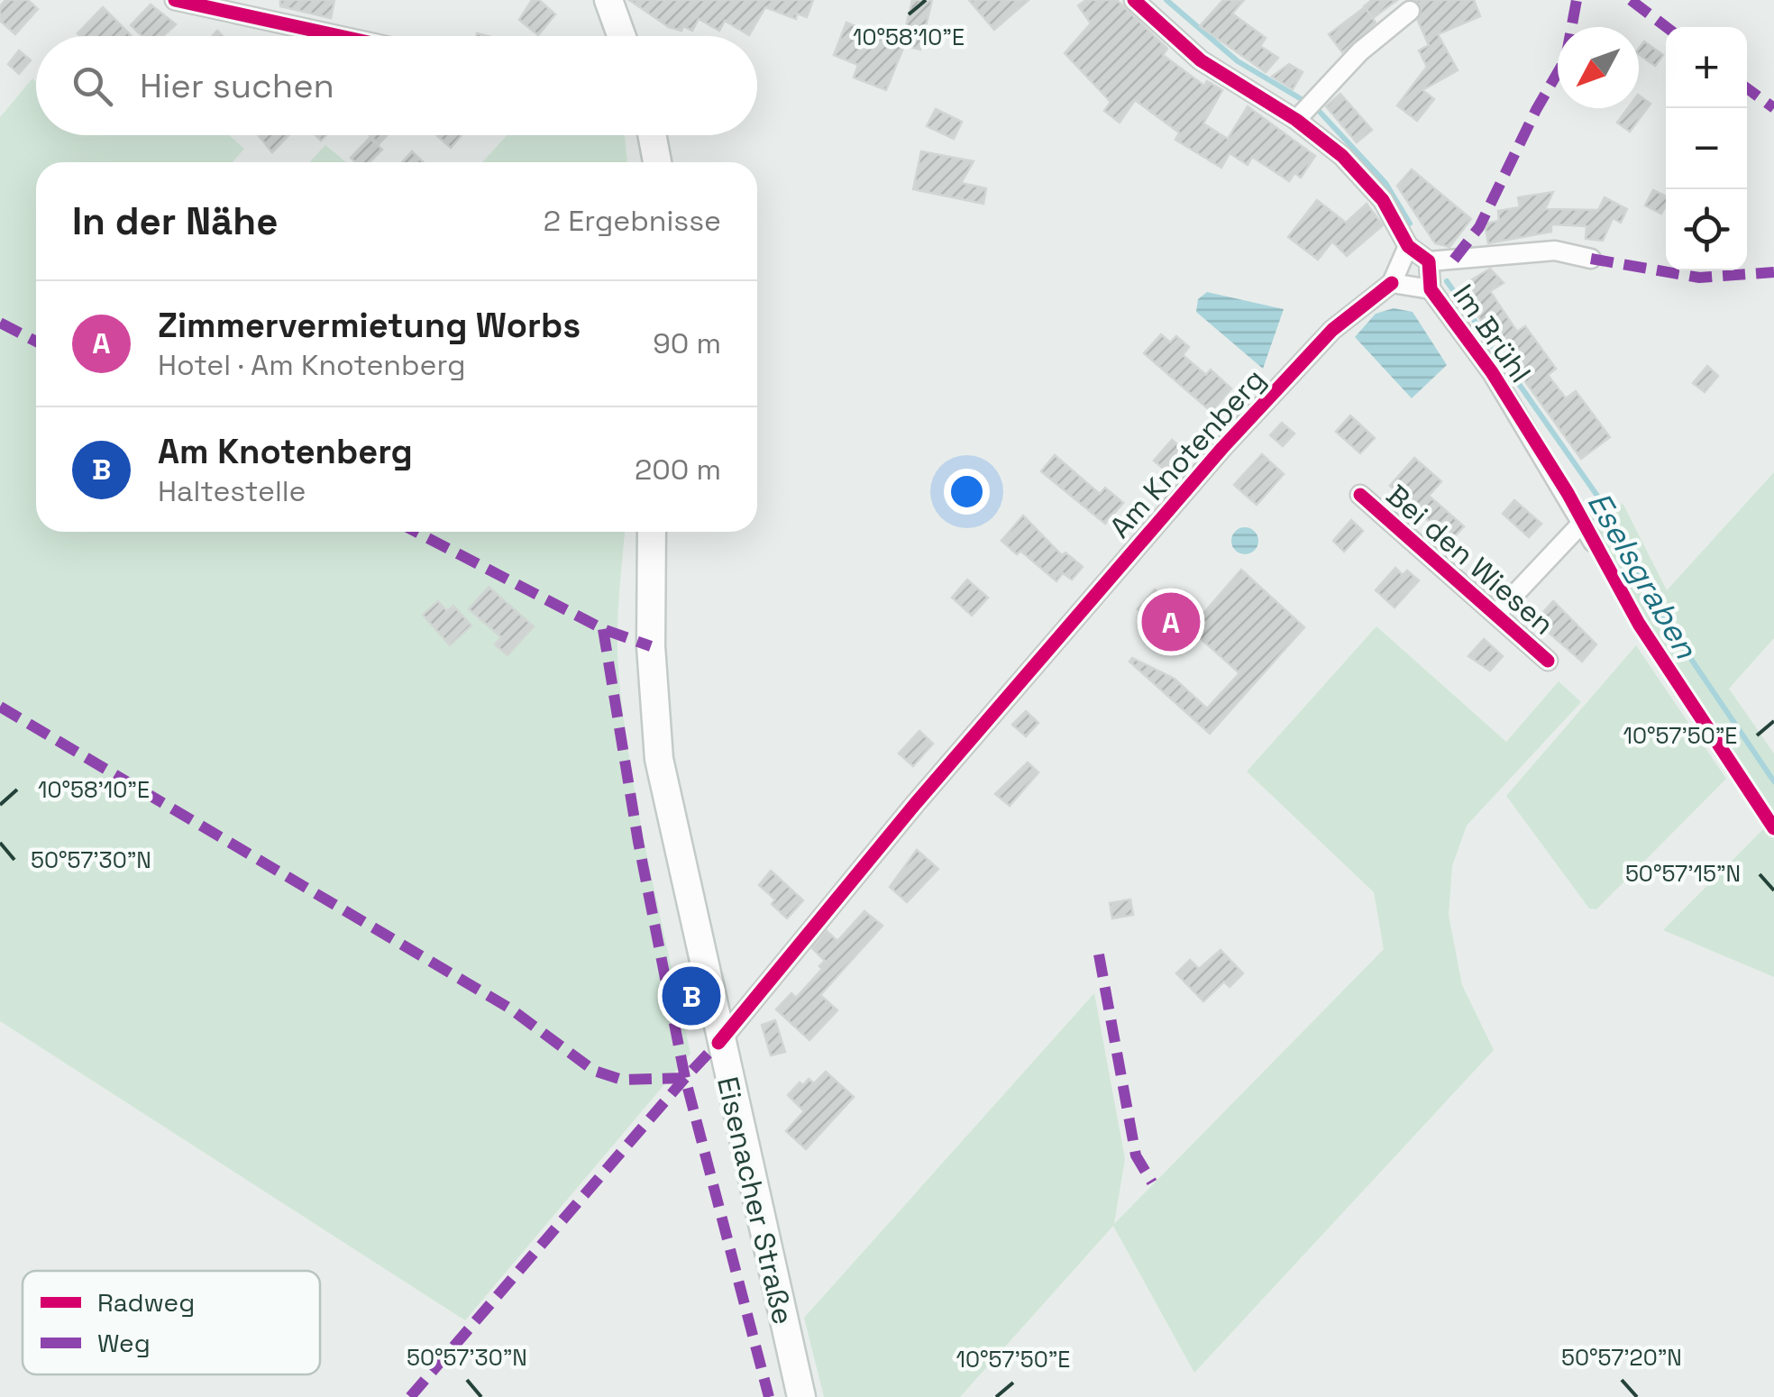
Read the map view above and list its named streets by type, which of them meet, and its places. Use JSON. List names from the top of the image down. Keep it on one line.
{"streets":{"main road":["Eisenacher Straße"],"street":["Im Brühl","Am Knotenberg","Bei den Wiesen"]},"crossings":[["Im Brühl","Am Knotenberg"],["Im Brühl","Bei den Wiesen"],["Am Knotenberg","Eisenacher Straße"]],"water":["Eselsgraben"],"legend":["Radweg","Weg"],"north":"bottom left","page":{"map_buttons":["+","−"],"search":"Hier suchen","heading":["In der Nähe","2 Ergebnisse"],"list":[{"mark":"A","name":"Zimmervermietung Worbs","note":"Hotel · Am Knotenberg","value":"90 m"},{"mark":"B","name":"Am Knotenberg","note":"Haltestelle","value":"200 m"}],"pins":["A","B"]},"coordinates":["10°58'10\"E","10°57'50\"E","50°57'30\"N","50°57'15\"N","50°57'20\"N"]}
